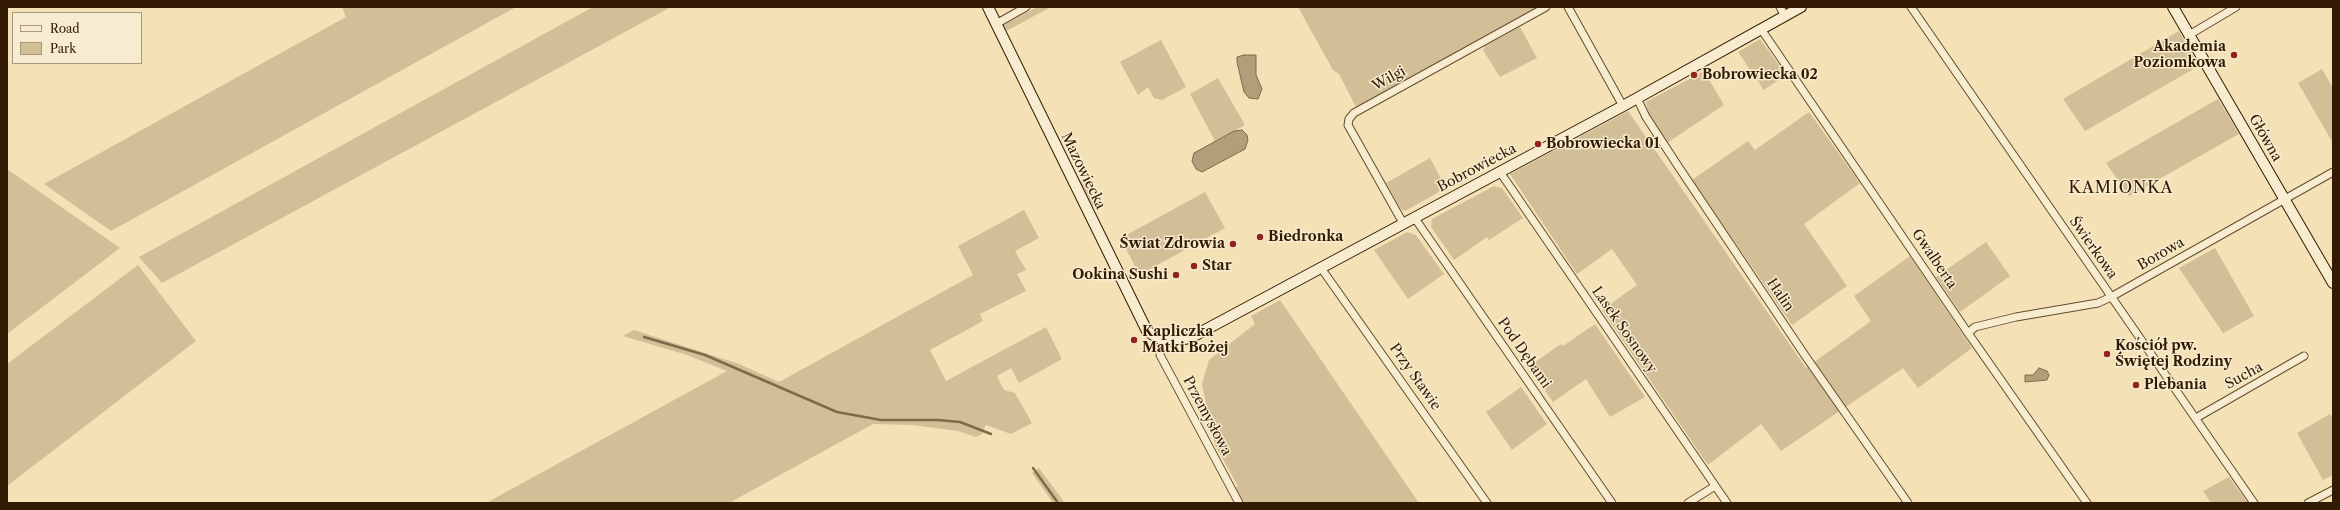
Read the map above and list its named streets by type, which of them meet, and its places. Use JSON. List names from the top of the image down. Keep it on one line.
{"streets":{"street":["Wilgi","Główna","Bobrowiecka","Mazowiecka","Świerkowa","Borowa","Gwalberta","Halin","Lasek Sosnowy","Pod Dębami","Sucha","Przy Stawie","Przemysłowa"]},"crossings":[["Wilgi","Bobrowiecka"],["Główna","Borowa"],["Bobrowiecka","Mazowiecka"],["Bobrowiecka","Gwalberta"],["Bobrowiecka","Halin"],["Bobrowiecka","Lasek Sosnowy"],["Bobrowiecka","Pod Dębami"],["Bobrowiecka","Przy Stawie"],["Bobrowiecka","Przemysłowa"],["Mazowiecka","Przemysłowa"],["Świerkowa","Borowa"],["Świerkowa","Sucha"],["Borowa","Gwalberta"]],"districts":["KAMIONKA"],"places":["Akademia Poziomkowa","Bobrowiecka 02","Bobrowiecka 01","Biedronka","Świat Zdrowia","Star","Ookina Sushi","Kapliczka Matki Bożej","Kościół pw. Świętej Rodziny","Plebania"],"legend":["Road","Park"]}
